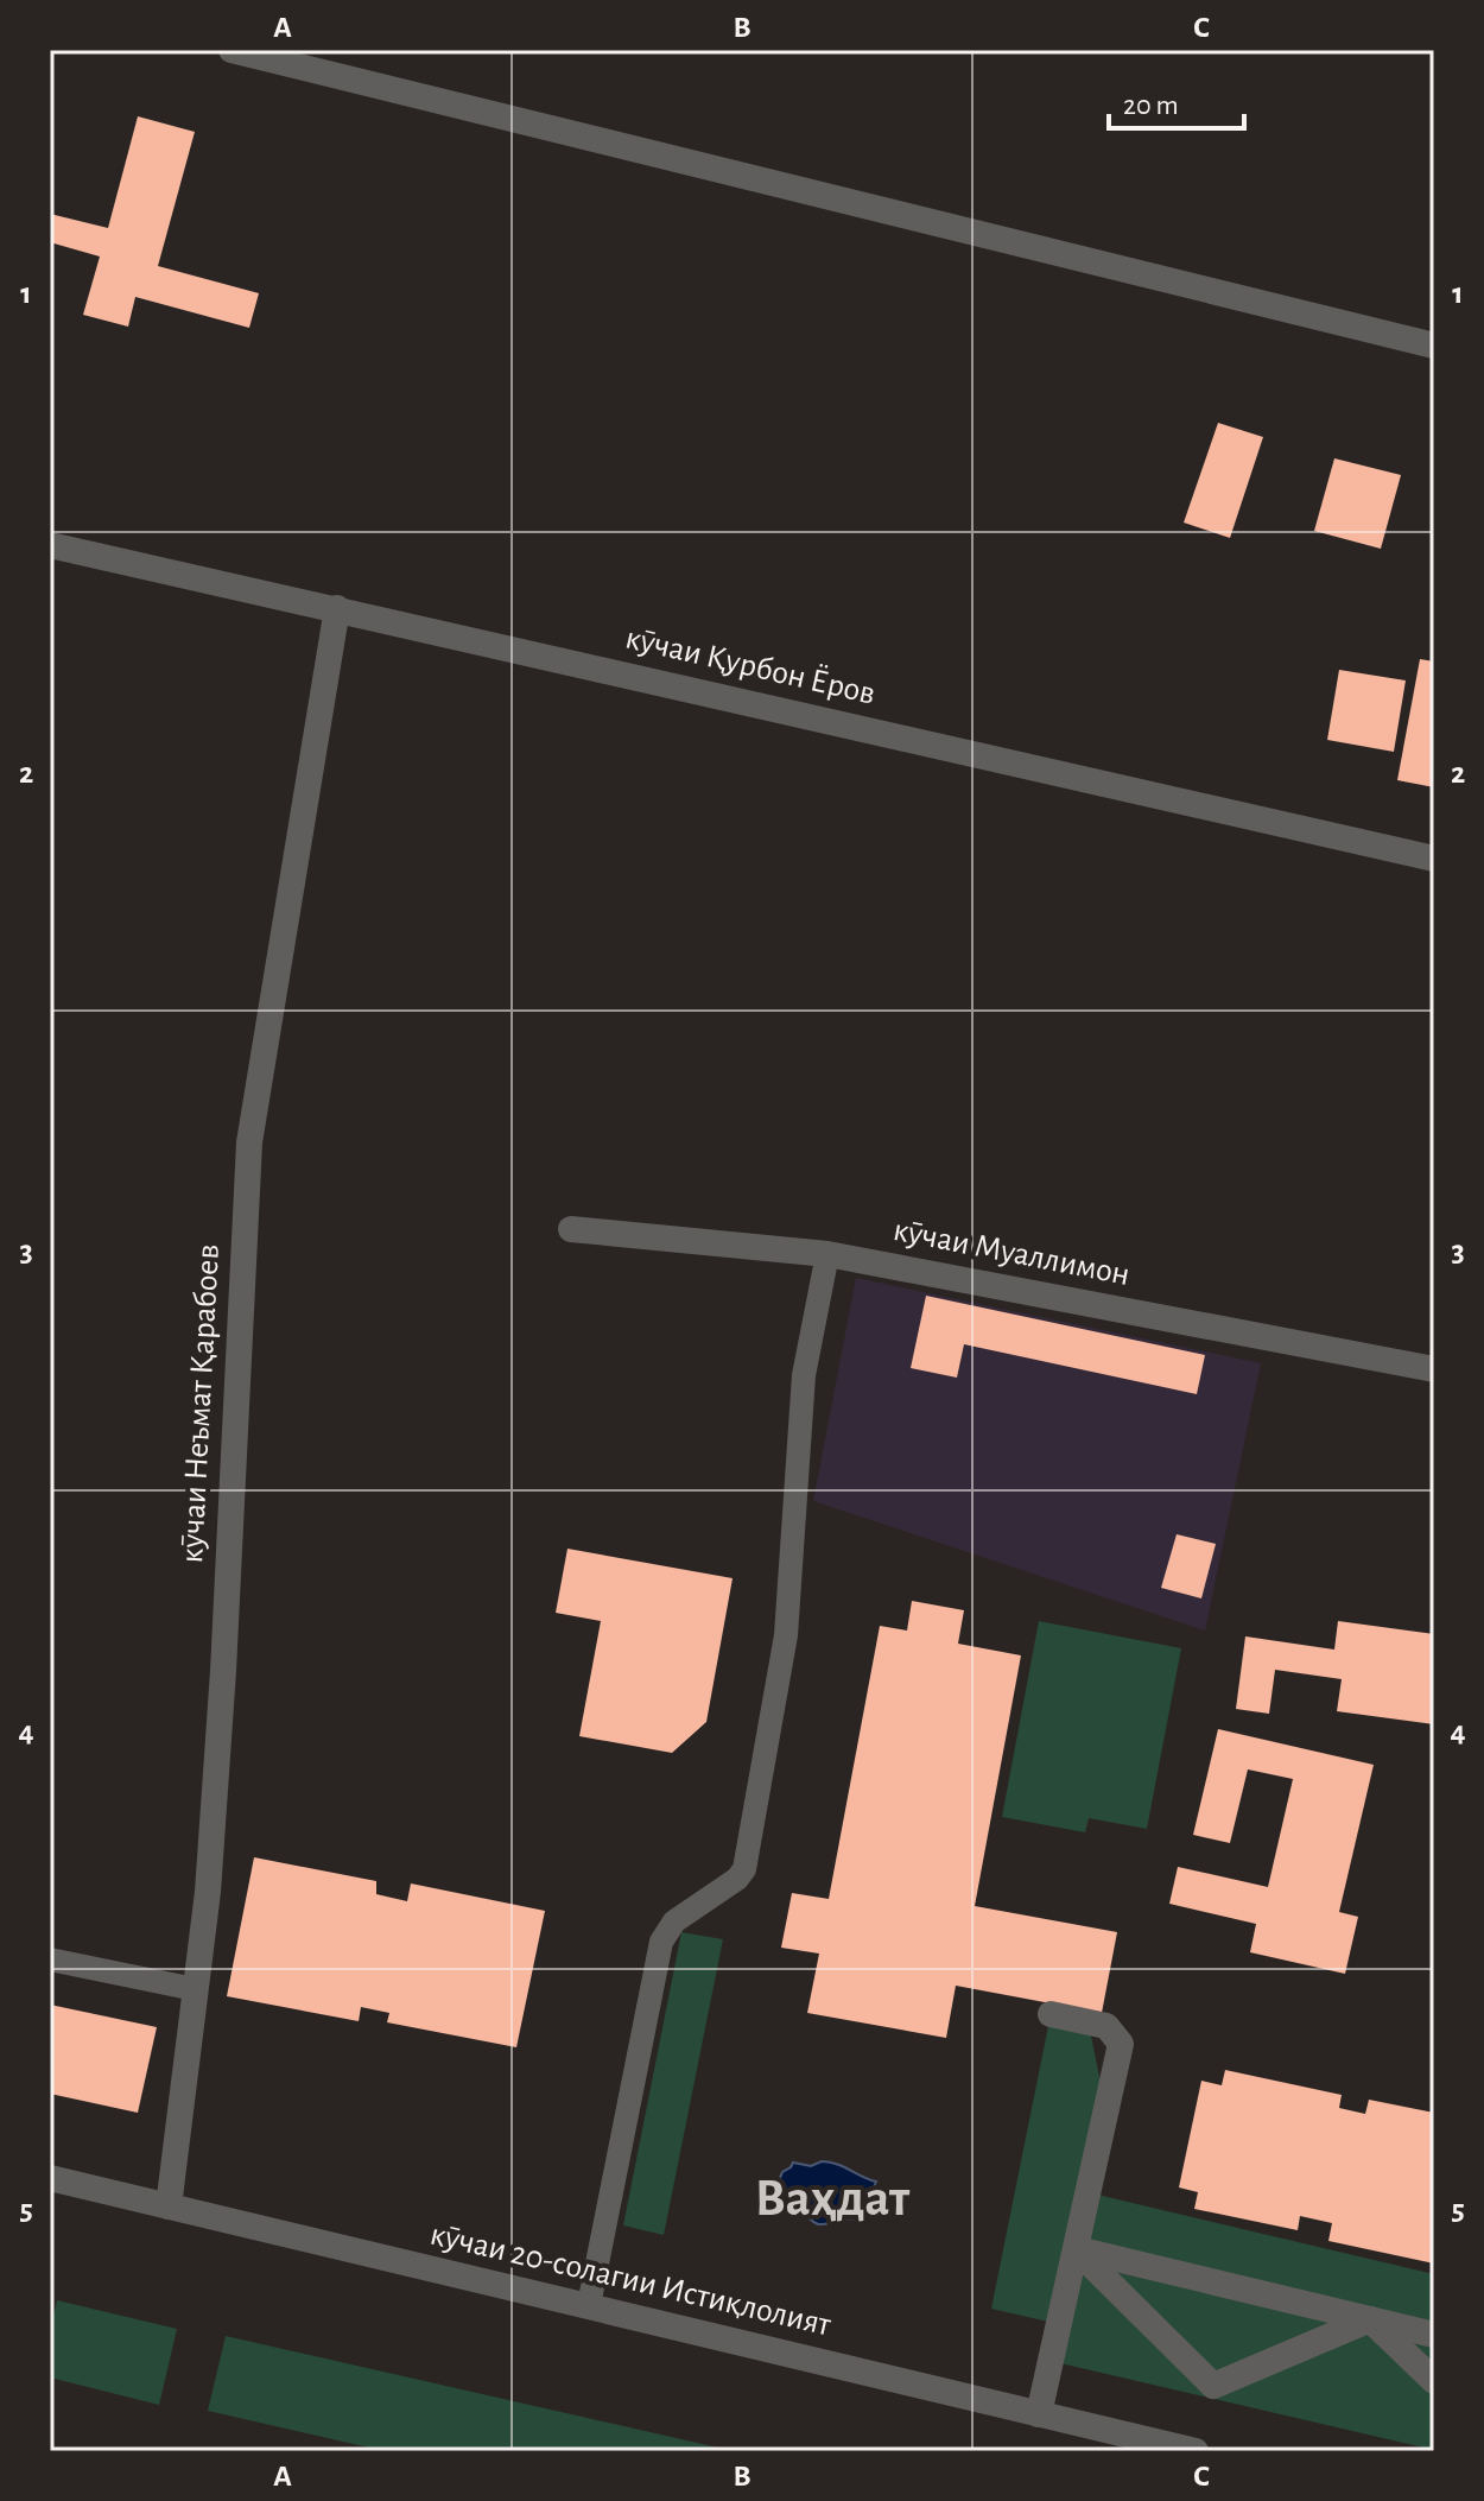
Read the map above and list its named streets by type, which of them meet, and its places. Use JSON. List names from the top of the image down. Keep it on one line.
{"streets":{"street":["кӯчаи Қурбон Ёров","кӯчаи Муаллимон","кӯчаи Неъмат Қарабоев","кӯчаи 20-солагии Истиқлолият"]},"crossings":[["кӯчаи Қурбон Ёров","кӯчаи Неъмат Қарабоев"],["кӯчаи Неъмат Қарабоев","кӯчаи 20-солагии Истиқлолият"]],"districts":["Ваҳдат"],"scale_bar":"20 m","grid":{"columns":["A","B","C"],"rows":["1","2","3","4","5"]}}
